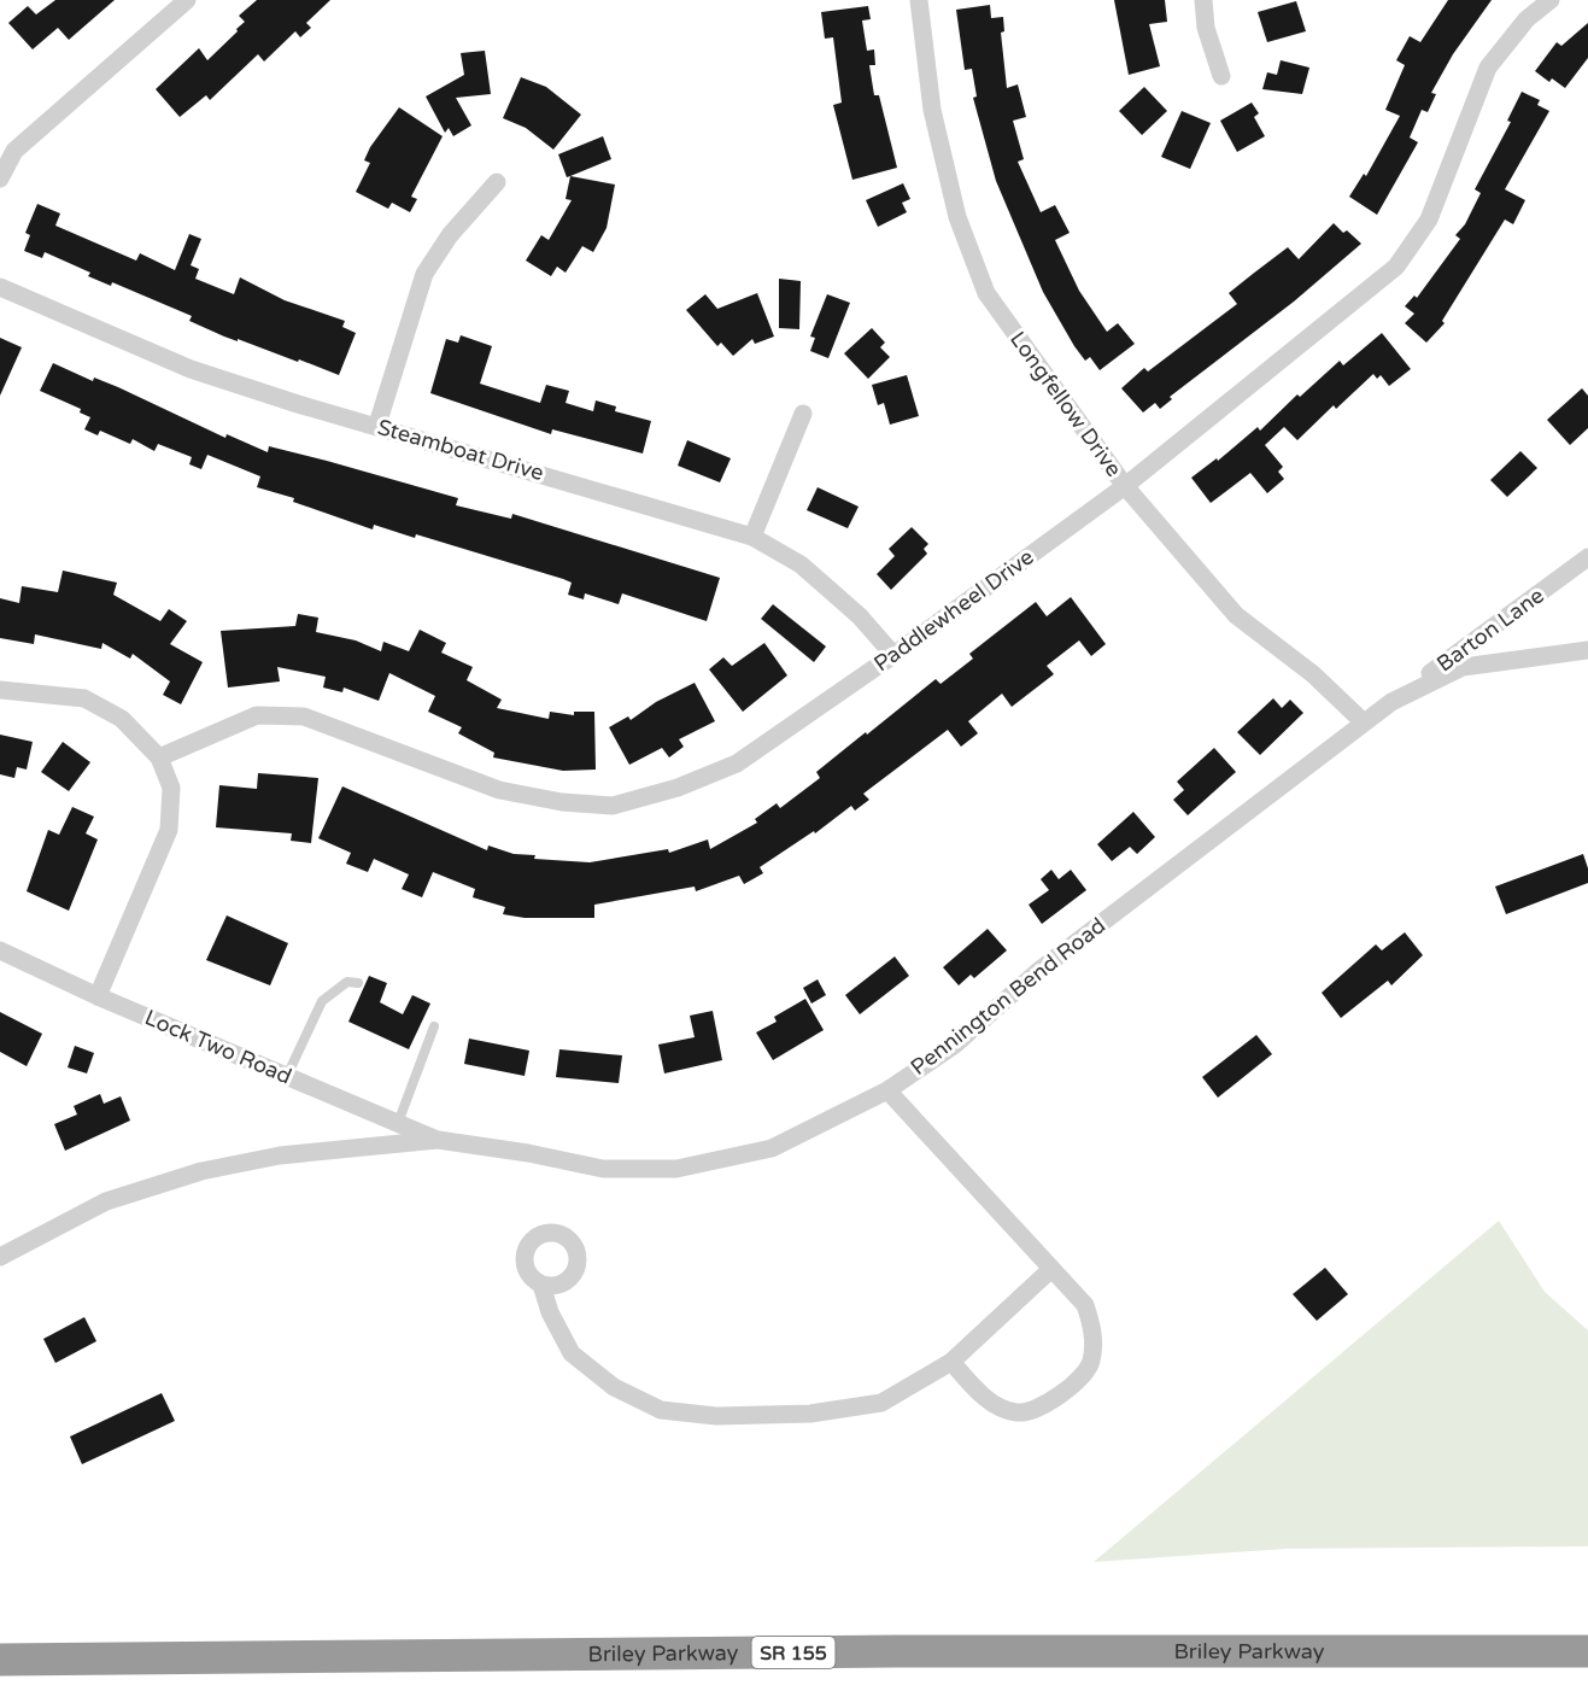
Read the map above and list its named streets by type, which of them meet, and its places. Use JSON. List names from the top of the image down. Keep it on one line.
{"streets":{"highway":["Briley Parkway","SR 155"],"street":["Longfellow Drive","Steamboat Drive","Paddlewheel Drive","Barton Lane","Pennington Bend Road","Lock Two Road"]},"crossings":[["Longfellow Drive","Paddlewheel Drive"],["Longfellow Drive","Pennington Bend Road"],["Steamboat Drive","Paddlewheel Drive"],["Barton Lane","Pennington Bend Road"],["Pennington Bend Road","Lock Two Road"]]}
